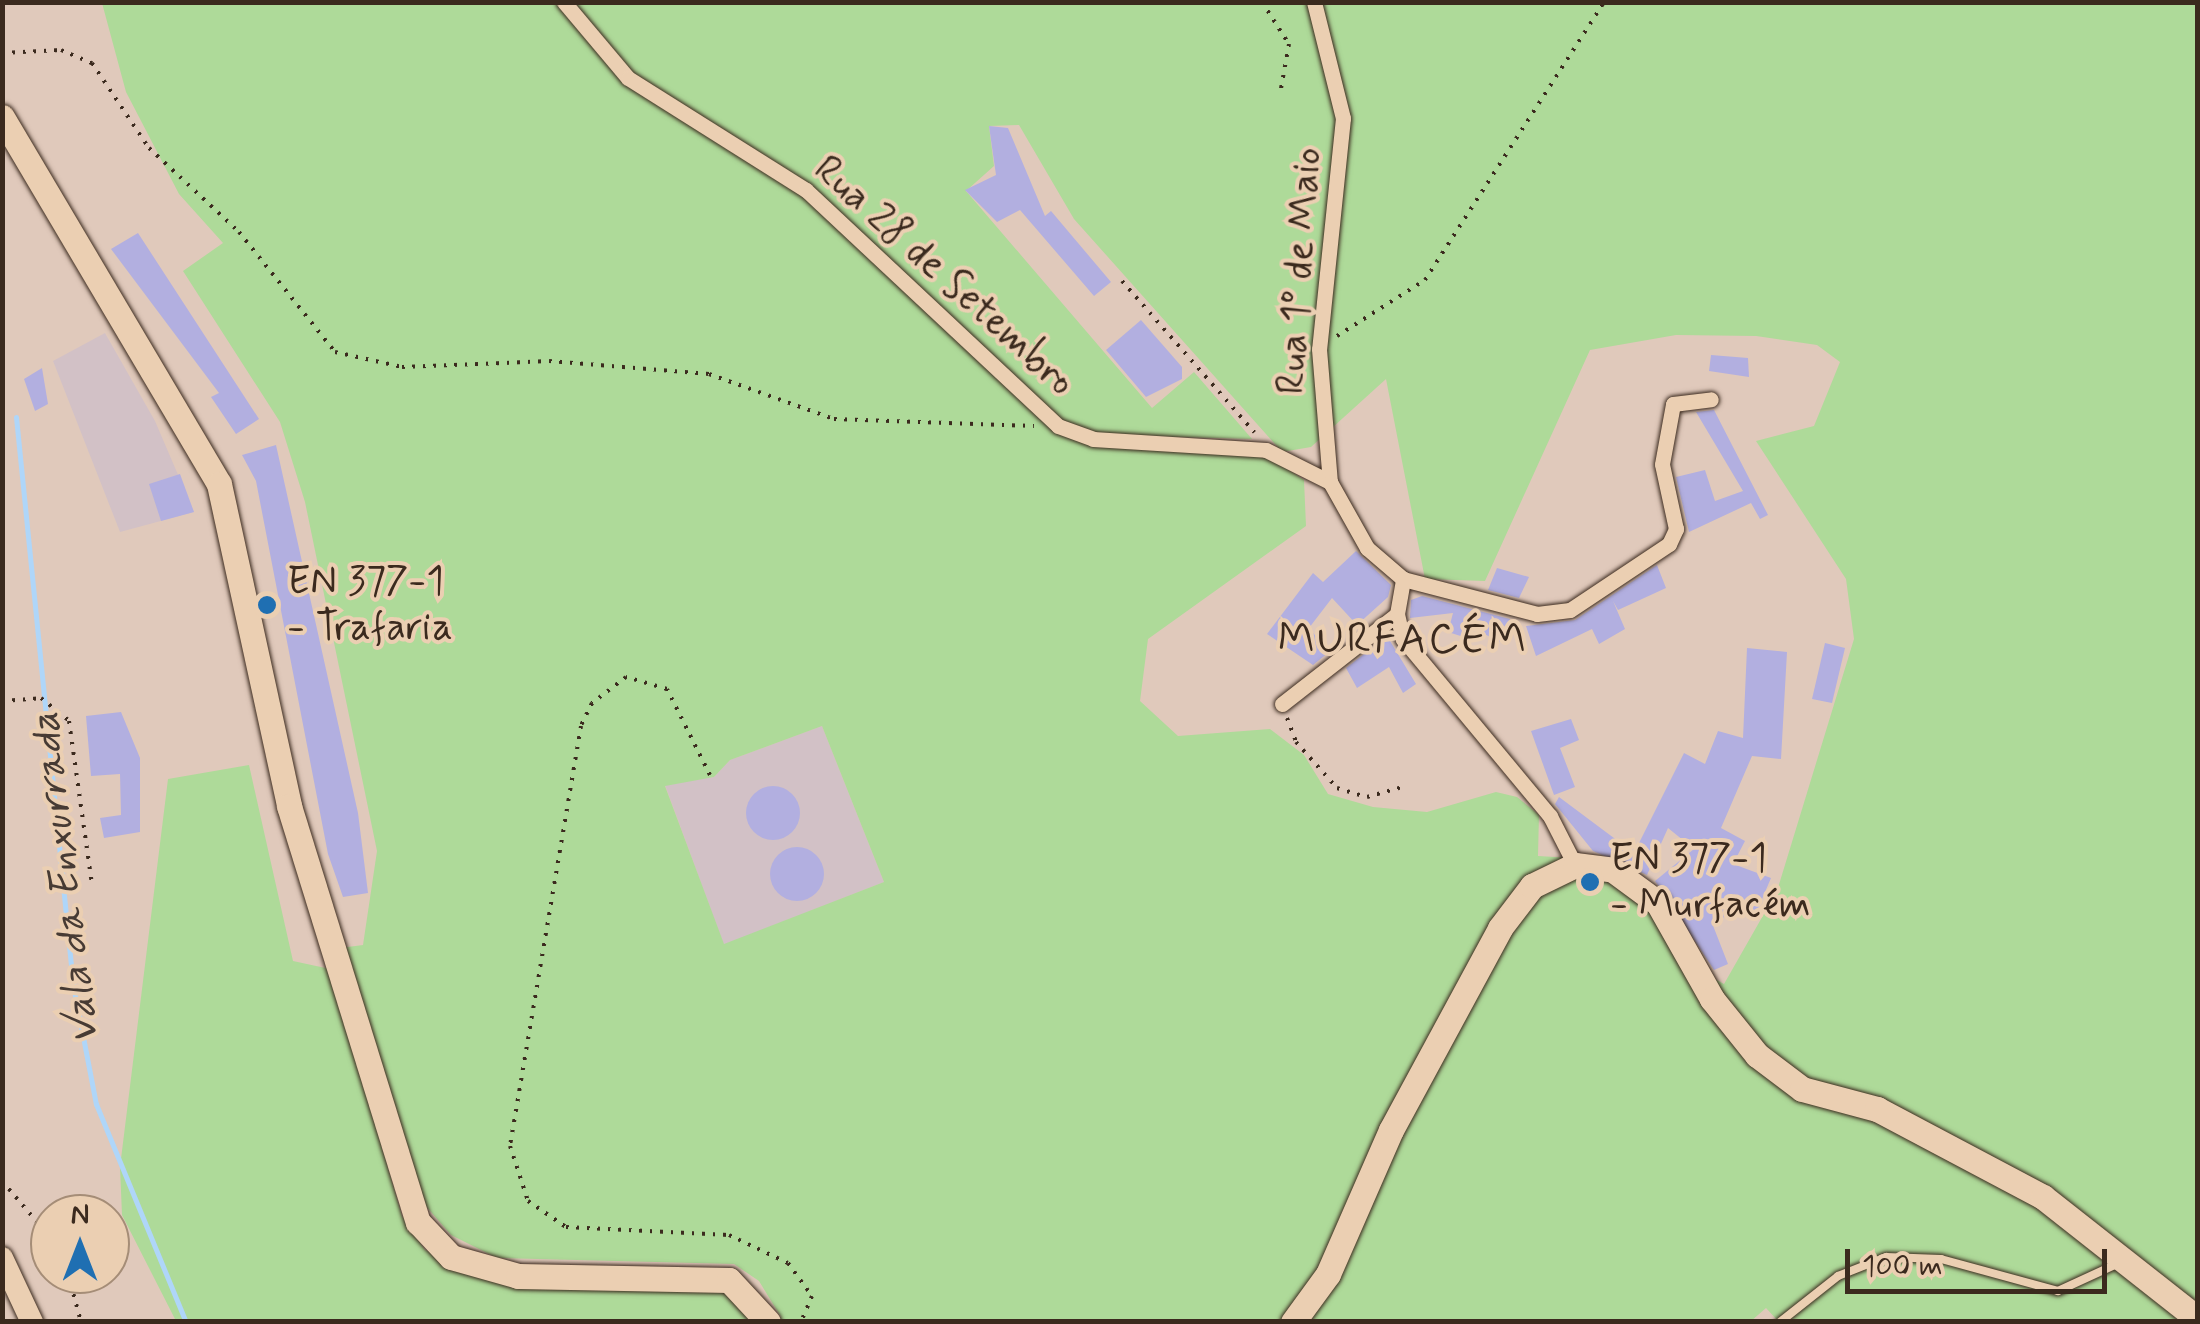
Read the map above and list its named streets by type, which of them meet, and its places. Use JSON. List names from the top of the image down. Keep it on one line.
{"streets":{"street":["Rua 1º de Maio","Rua 28 de Setembro"]},"crossings":[["Rua 1º de Maio","Rua 28 de Setembro"]],"districts":["MURFACÉM"],"water":["Vala da Enxurrada"],"places":["EN 377-1 - Trafaria","EN 377-1 - Murfacém"],"scale_bar":"100 m","north":"top"}
